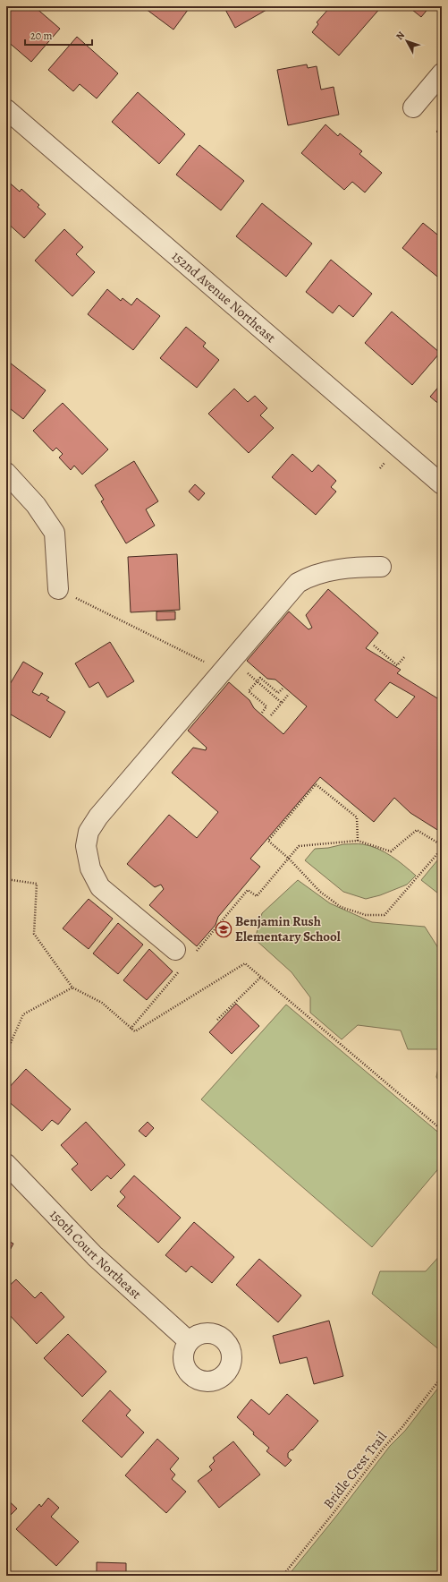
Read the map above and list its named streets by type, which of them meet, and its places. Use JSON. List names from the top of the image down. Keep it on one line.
{"streets":{"street":["152nd Avenue Northeast","150th Court Northeast"],"path":["Bridle Crest Trail"]},"places":{"school or university":["Benjamin Rush Elementary School"]},"scale_bar":"20 m","north":"top left"}
